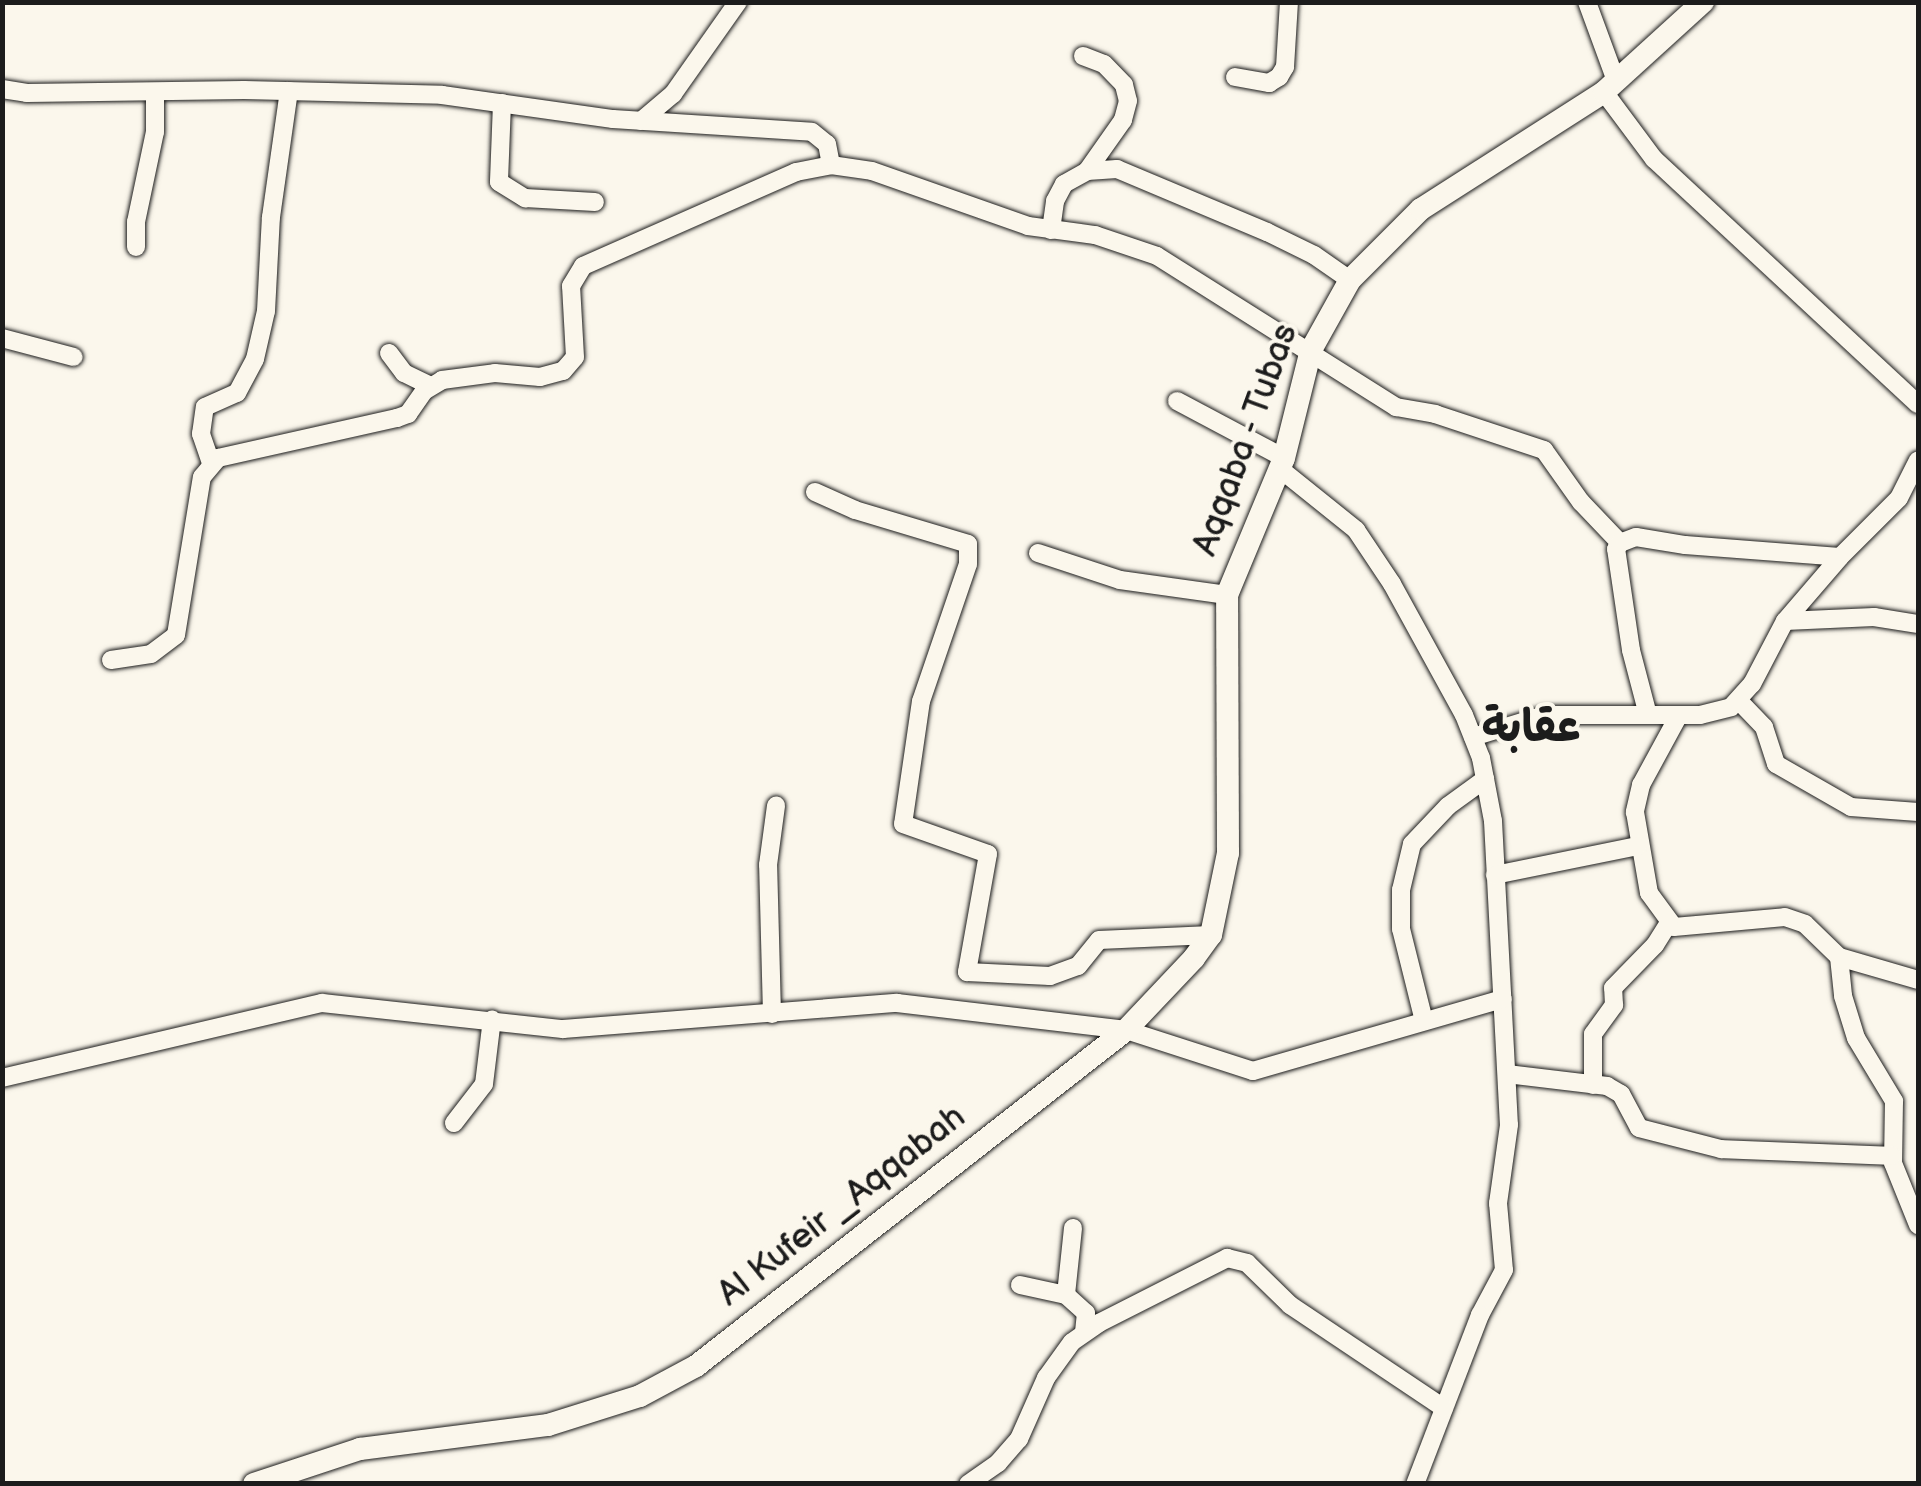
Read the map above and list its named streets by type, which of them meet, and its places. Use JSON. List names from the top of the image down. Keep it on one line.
{"streets":{"main road":["Aqqaba - Tubas","Al Kufeir _Aqqabah"]},"crossings":[["Aqqaba - Tubas","Al Kufeir _Aqqabah"]],"districts":["عقابة"]}
